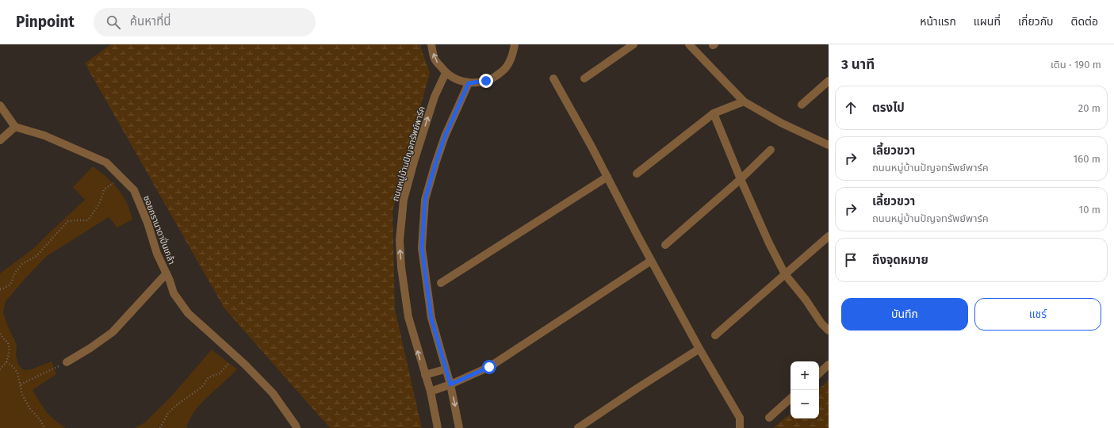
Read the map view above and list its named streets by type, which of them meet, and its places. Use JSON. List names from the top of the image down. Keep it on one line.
{"streets":{"street":["ถนนหมู่บ้านปัญจทรัพย์พาร์ค","ซอยกรานาดาปิ่นเกล้า"]},"page":{"header":"Pinpoint","search":"ค้นหาที่นี่","nav":["หน้าแรก","แผนที่","เกี่ยวกับ","ติดต่อ"],"heading":["3 นาที","เดิน · 190 m"],"list":[["ตรงไป","20 m"],["เลี้ยวขวา","ถนนหมู่บ้านปัญจทรัพย์พาร์ค","160 m"],["เลี้ยวขวา","ถนนหมู่บ้านปัญจทรัพย์พาร์ค","10 m"],"ถึงจุดหมาย"],"buttons":["บันทึก","แชร์"],"map_buttons":["+","−"]}}
